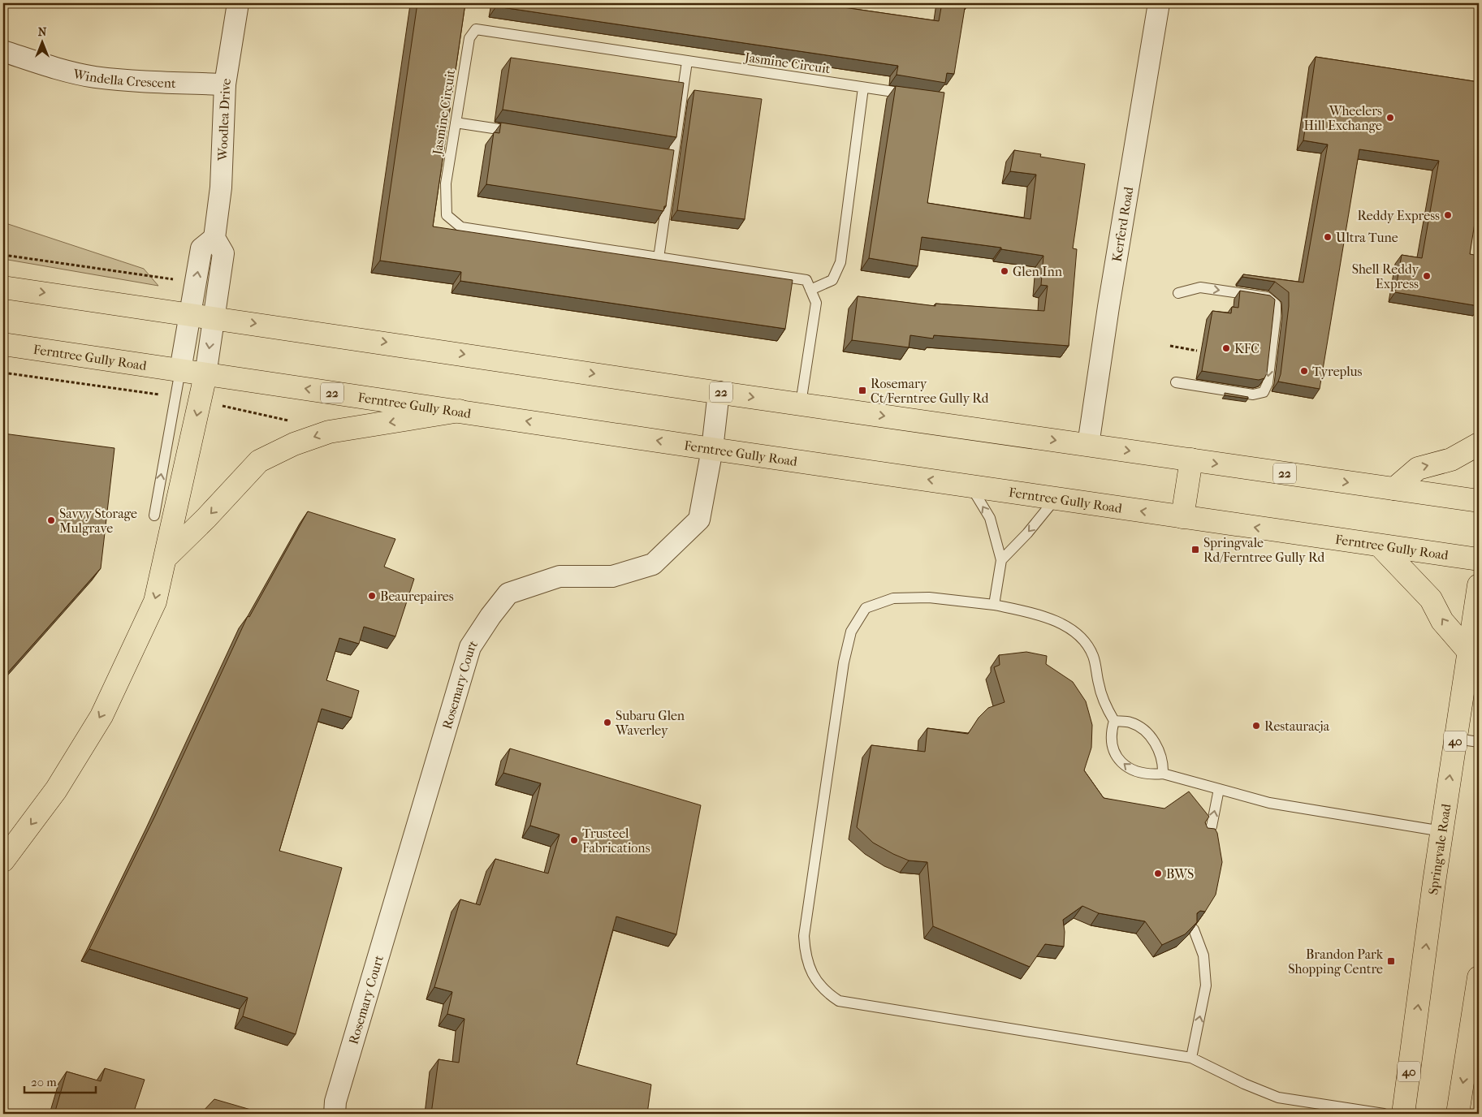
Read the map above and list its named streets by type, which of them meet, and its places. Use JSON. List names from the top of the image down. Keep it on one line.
{"streets":{"main road":["Ferntree Gully Road","22","40","Springvale Road"],"street":["Windella Crescent","Woodlea Drive","Kerferd Road","Rosemary Court"],"lane":["Jasmine Circuit"]},"crossings":[["Windella Crescent","Woodlea Drive"],["Kerferd Road","22"],["Ferntree Gully Road","Rosemary Court"],["22","Rosemary Court"]],"places":{"other":["Wheelers Hill Exchange","Reddy Express","Ultra Tune","Glen Inn","Shell Reddy Express","KFC","Tyreplus","Savvy Storage Mulgrave","Beaurepaires","Subaru Glen Waverley","Restauracja","Trusteel Fabrications","BWS"],"transit":["Rosemary Ct/Ferntree Gully Rd","Springvale Rd/Ferntree Gully Rd","Brandon Park Shopping Centre"]},"scale_bar":"20 m","north":"top"}
